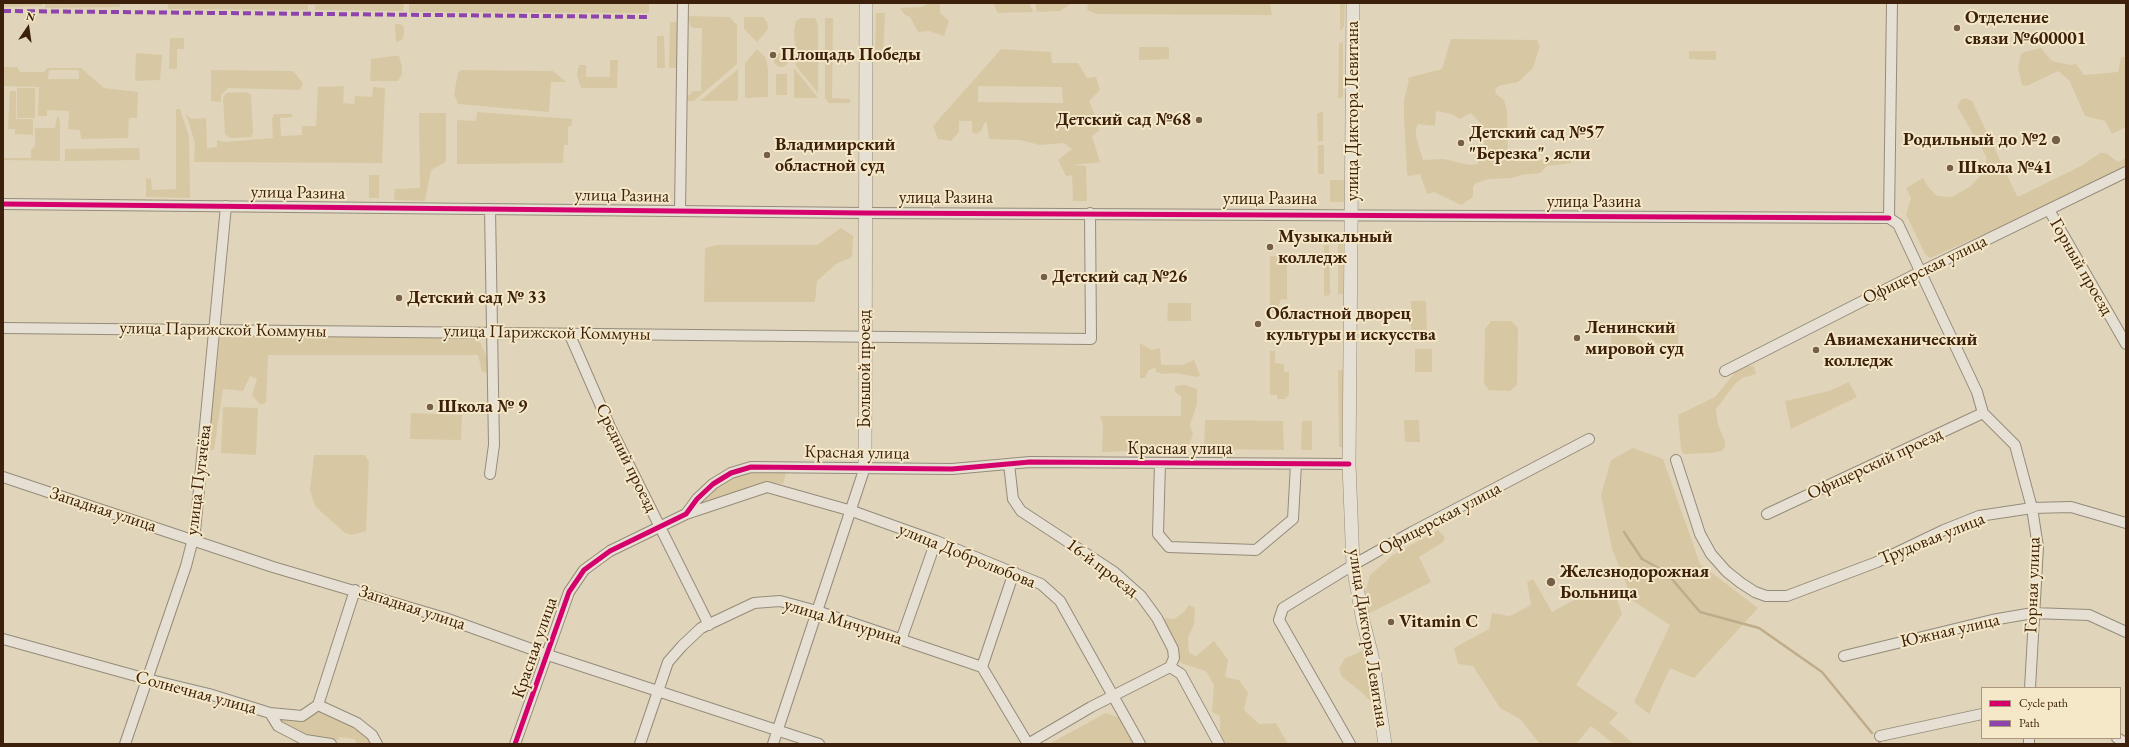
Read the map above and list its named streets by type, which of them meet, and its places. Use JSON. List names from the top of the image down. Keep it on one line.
{"streets":{"street":["улица Диктора Левитана","улица Разина","Горный проезд","Офицерская улица","улица Парижской Коммуны","Большой проезд","Красная улица","Средний проезд","Офицерский проезд","улица Пугачёва","Западная улица","Трудовая улица","улица Добролюбова","16-й проезд","Горная улица","улица Мичурина","Южная улица","Солнечная улица"]},"crossings":[["улица Диктора Левитана","улица Разина"],["улица Диктора Левитана","Офицерская улица"],["улица Диктора Левитана","Красная улица"],["улица Разина","улица Парижской Коммуны"],["улица Разина","Большой проезд"],["улица Разина","улица Пугачёва"],["улица Разина","Горная улица"],["Горный проезд","Офицерская улица"],["Офицерская улица","Горная улица"],["улица Парижской Коммуны","Большой проезд"],["улица Парижской Коммуны","Средний проезд"],["улица Парижской Коммуны","улица Пугачёва"],["Большой проезд","Красная улица"],["Большой проезд","Западная улица"],["Большой проезд","улица Добролюбова"],["Большой проезд","улица Мичурина"],["Красная улица","Средний проезд"],["Красная улица","Западная улица"],["Красная улица","улица Добролюбова"],["Красная улица","16-й проезд"],["Средний проезд","улица Мичурина"],["Офицерский проезд","Горная улица"],["улица Пугачёва","Западная улица"],["улица Пугачёва","Солнечная улица"],["Западная улица","улица Мичурина"],["Трудовая улица","Горная улица"],["Горная улица","Южная улица"]],"places":["Отделение связи №600001","Площадь Победы","Детский сад №68","Родильный до №2","Детский сад №57 \"Березка\", ясли","Владимирский областной суд","Школа №41","Музыкальный колледж","Детский сад №26","Детский сад № 33","Областной дворец культуры и искусства","Ленинский мировой суд","Авиамеханический колледж","Школа № 9","Железнодорожная Больница","Vitamin C"],"legend":["Cycle path","Path"],"north":"top"}
